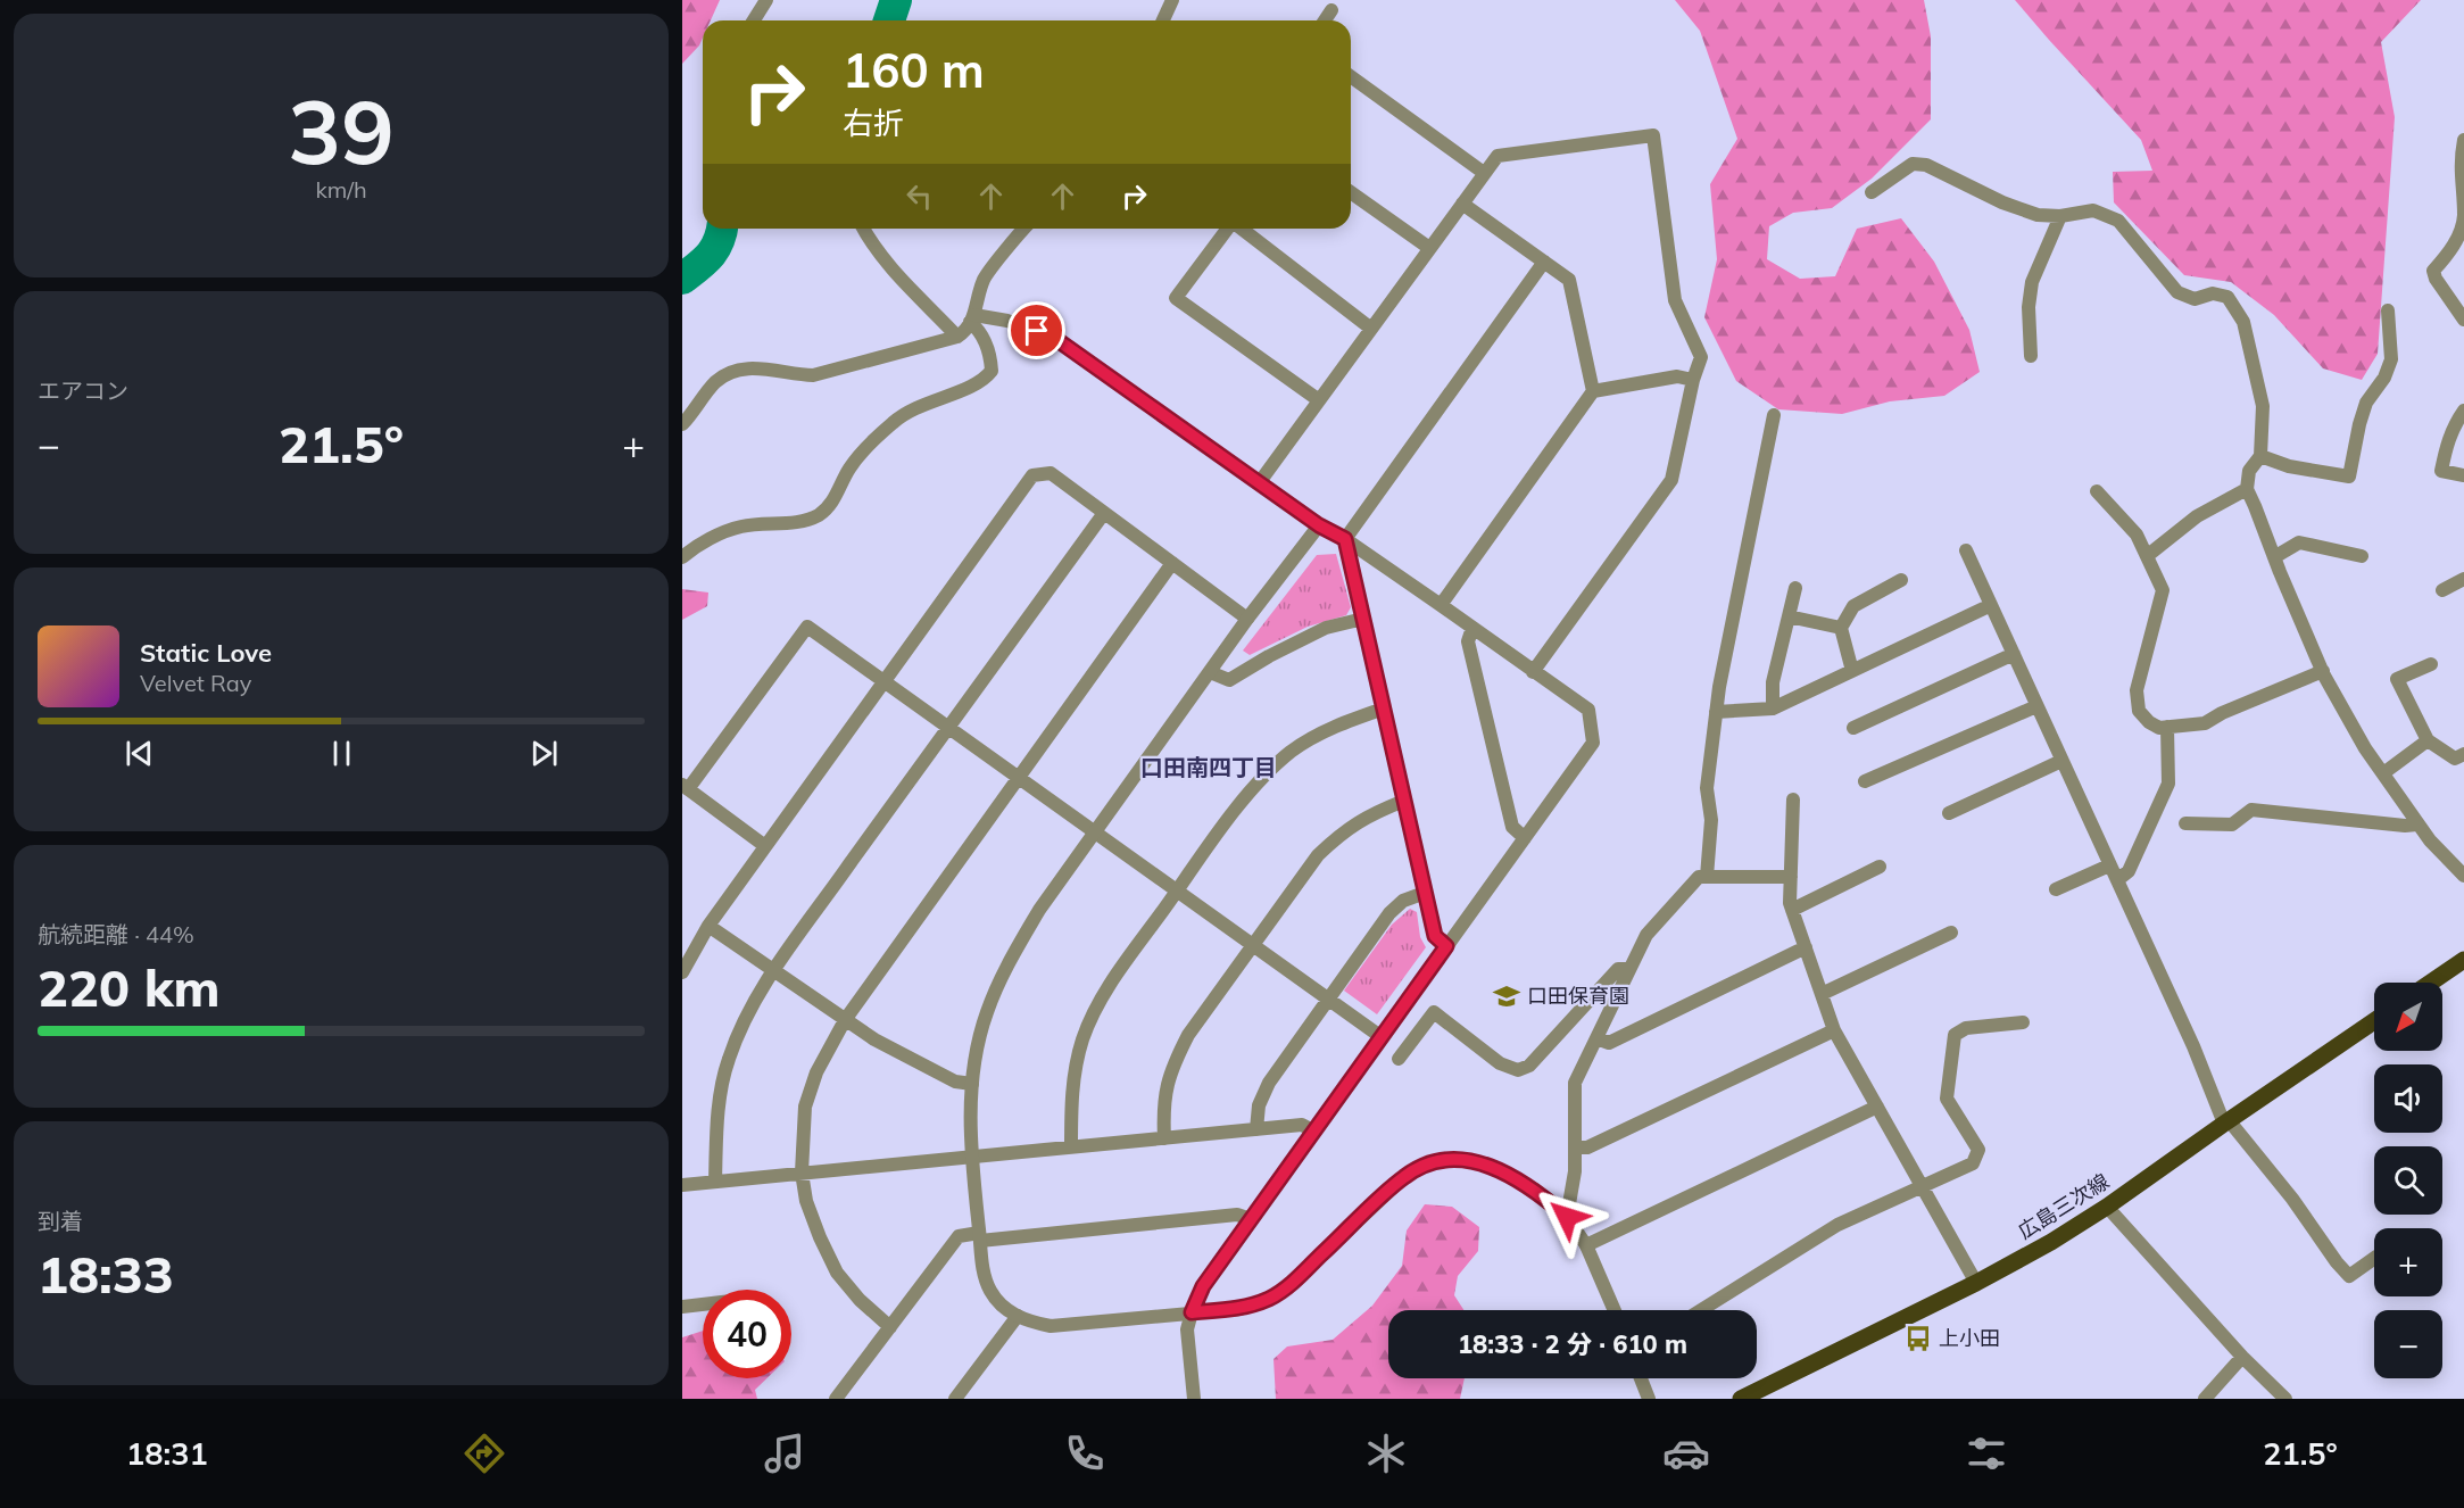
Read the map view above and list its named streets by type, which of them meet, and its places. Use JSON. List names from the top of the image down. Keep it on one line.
{"streets":{"main road":["広島三次線"]},"districts":["口田南四丁目"],"places":{"school or university":["口田保育園"],"bus stop":["上小田"]},"north":"bottom left","page":{"tile":[["39","km/h"],"エアコン",["航続距離 · 44%","220 km"],["到着","18:33"]],"turn":["160 m","右折"],"heat":["−","21.5°","+"],"song":["Static Love","Velvet Ray"],"map_buttons":["+","−"],"limit":"40","trip":"18:33 · 2 分 · 610 m","tabs":["18:31","21.5°"]}}
